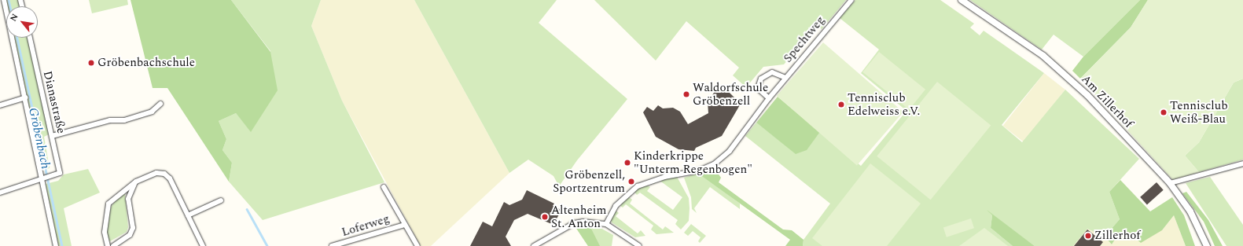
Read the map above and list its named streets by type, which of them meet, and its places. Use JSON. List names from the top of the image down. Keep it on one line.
{"streets":{"street":["Spechtweg","Am Zillerhof","Dianastraße","Loferweg"]},"water":["Gröbenbach"],"places":["Gröbenbachschule","Waldorfschule Gröbenzell","Tennisclub Edelweiss e.V.","Tennisclub Weiß-Blau","Kinderkrippe \"Unterm Regenbogen\"","Gröbenzell, Sportzentrum","Altenheim St. Anton","Zillerhof"],"north":"top left"}
